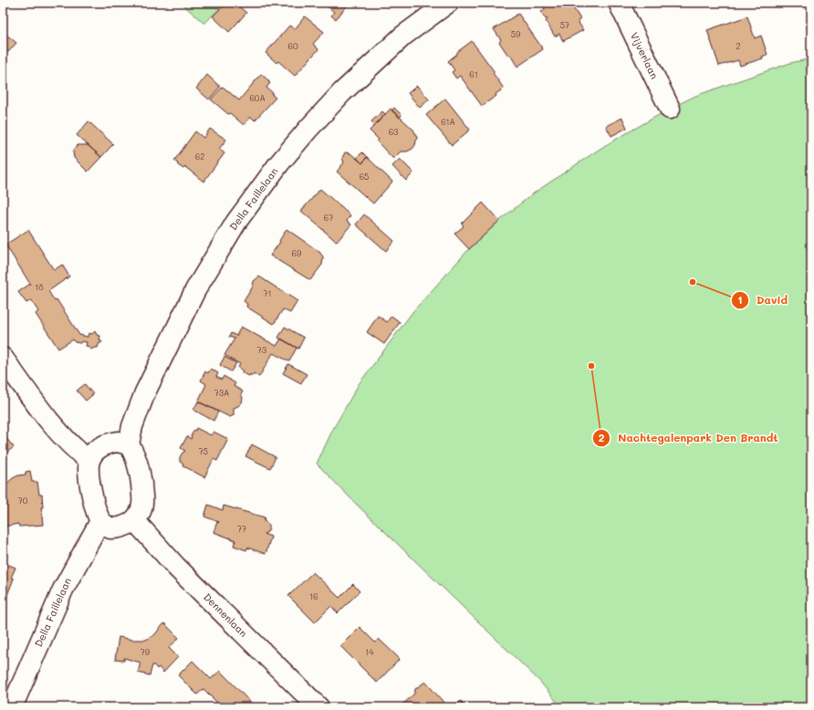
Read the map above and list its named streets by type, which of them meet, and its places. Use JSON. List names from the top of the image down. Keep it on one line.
{"streets":{"street":["Vijverlaan","Della Faillelaan","Dennenlaan"]},"crossings":[["Della Faillelaan","Dennenlaan"]],"places":["David","Nachtegalenpark Den Brandt"],"house_numbers":["57","59","60","2","61","60A","61A","63","62","65","67","69","18","71","73","73A","75","70","77","16","79","14"]}
